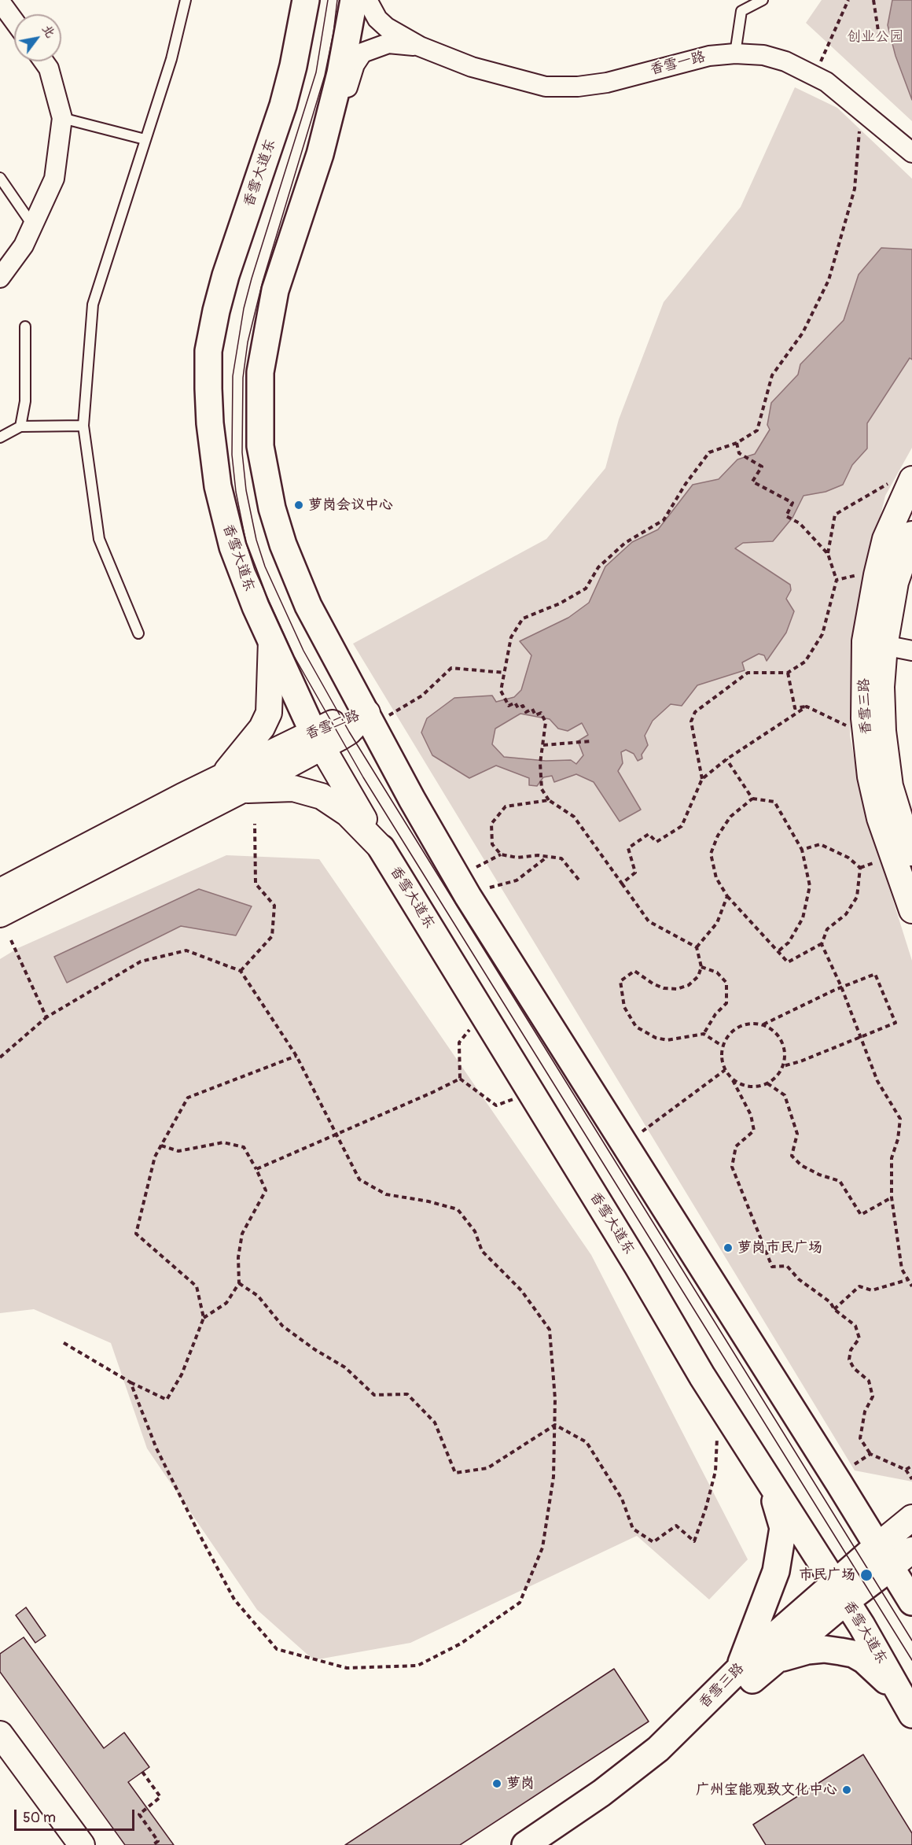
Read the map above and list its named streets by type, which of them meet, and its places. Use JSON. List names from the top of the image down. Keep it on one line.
{"streets":{"main road":["香雪大道东","香雪三路"],"street":["香雪一路","香雪二路"]},"crossings":[["香雪大道东","香雪三路"],["香雪大道东","香雪二路"]],"parks":["创业公园"],"places":["萝岗会议中心","萝岗市民广场","市民广场","萝岗","广州宝能观致文化中心"],"scale_bar":"50 m","north":"top right"}
